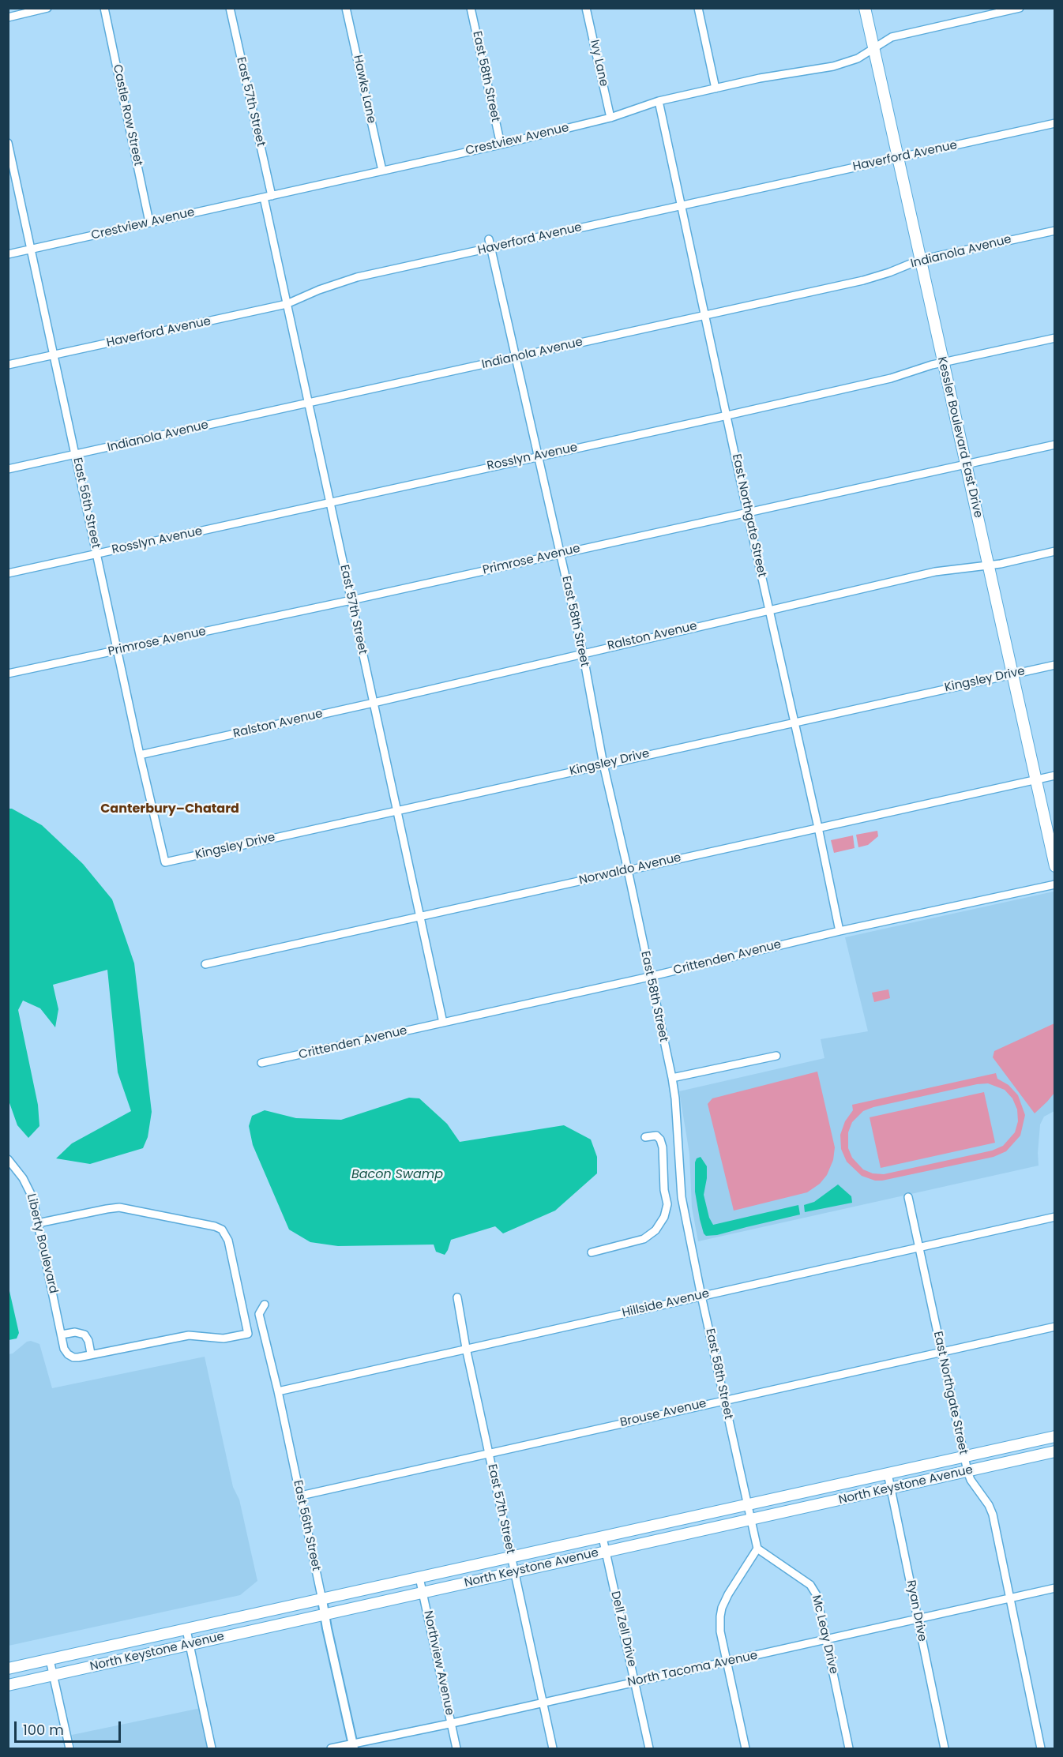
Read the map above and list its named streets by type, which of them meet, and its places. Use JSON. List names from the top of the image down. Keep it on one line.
{"streets":{"main road":["Kessler Boulevard East Drive","North Keystone Avenue"],"street":["Ivy Lane","East 58th Street","Hawks Lane","East 57th Street","Castle Row Street","Crestview Avenue","Haverford Avenue","Indianola Avenue","Rosslyn Avenue","East 56th Street","East Northgate Street","Primrose Avenue","Ralston Avenue","Kingsley Drive","Norwaldo Avenue","Crittenden Avenue","Liberty Boulevard","Hillside Avenue","Brouse Avenue","Ryan Drive","Dell Zell Drive","Mc Leay Drive","Northview Avenue","North Tacoma Avenue"]},"crossings":[["Ivy Lane","Crestview Avenue"],["East 58th Street","Crestview Avenue"],["East 58th Street","Haverford Avenue"],["East 58th Street","Indianola Avenue"],["East 58th Street","Rosslyn Avenue"],["East 58th Street","Primrose Avenue"],["East 58th Street","Ralston Avenue"],["East 58th Street","Kingsley Drive"],["East 58th Street","Norwaldo Avenue"],["East 58th Street","Crittenden Avenue"],["East 58th Street","Hillside Avenue"],["East 58th Street","Brouse Avenue"],["East 58th Street","North Keystone Avenue"],["East 58th Street","Mc Leay Drive"],["Hawks Lane","Crestview Avenue"],["East 57th Street","Crestview Avenue"],["East 57th Street","Haverford Avenue"],["East 57th Street","Indianola Avenue"],["East 57th Street","Rosslyn Avenue"],["East 57th Street","Primrose Avenue"],["East 57th Street","Ralston Avenue"],["East 57th Street","Kingsley Drive"],["East 57th Street","Norwaldo Avenue"],["East 57th Street","Crittenden Avenue"],["East 57th Street","Hillside Avenue"],["East 57th Street","Brouse Avenue"],["East 57th Street","North Keystone Avenue"],["East 57th Street","North Tacoma Avenue"],["Castle Row Street","Crestview Avenue"],["Crestview Avenue","Kessler Boulevard East Drive"],["Crestview Avenue","East 56th Street"],["Crestview Avenue","East Northgate Street"],["Haverford Avenue","Kessler Boulevard East Drive"],["Haverford Avenue","East 56th Street"],["Haverford Avenue","East Northgate Street"],["Indianola Avenue","Kessler Boulevard East Drive"],["Indianola Avenue","East 56th Street"],["Indianola Avenue","East Northgate Street"],["Kessler Boulevard East Drive","Rosslyn Avenue"],["Kessler Boulevard East Drive","Primrose Avenue"],["Kessler Boulevard East Drive","Ralston Avenue"],["Kessler Boulevard East Drive","Kingsley Drive"],["Kessler Boulevard East Drive","Norwaldo Avenue"],["Rosslyn Avenue","East 56th Street"],["Rosslyn Avenue","East Northgate Street"],["East 56th Street","Primrose Avenue"],["East 56th Street","Ralston Avenue"],["East 56th Street","Kingsley Drive"],["East 56th Street","Hillside Avenue"],["East 56th Street","Brouse Avenue"],["East 56th Street","North Keystone Avenue"],["East 56th Street","North Tacoma Avenue"],["East Northgate Street","Primrose Avenue"],["East Northgate Street","Ralston Avenue"],["East Northgate Street","Kingsley Drive"],["East Northgate Street","Norwaldo Avenue"],["East Northgate Street","Crittenden Avenue"],["East Northgate Street","Hillside Avenue"],["East Northgate Street","Brouse Avenue"],["East Northgate Street","North Keystone Avenue"],["East Northgate Street","North Tacoma Avenue"],["North Keystone Avenue","Ryan Drive"],["North Keystone Avenue","Dell Zell Drive"],["North Keystone Avenue","Northview Avenue"],["Ryan Drive","North Tacoma Avenue"],["Dell Zell Drive","North Tacoma Avenue"],["Mc Leay Drive","North Tacoma Avenue"],["Northview Avenue","North Tacoma Avenue"]],"districts":["Canterbury–Chatard"],"water":["Bacon Swamp"],"scale_bar":"100 m"}
